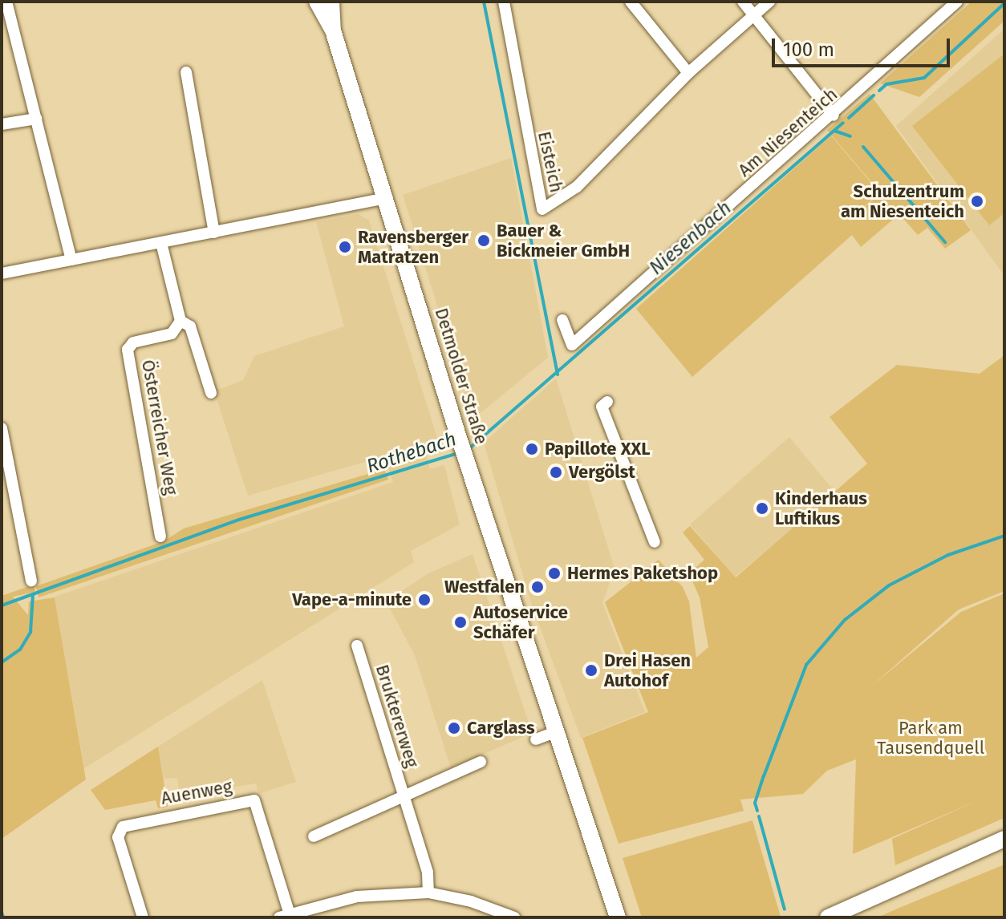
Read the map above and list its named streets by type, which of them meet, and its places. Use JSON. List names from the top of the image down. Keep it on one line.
{"streets":{"main road":["Detmolder Straße"],"street":["Am Niesenteich","Eisteich","Österreicher Weg","Bruktererweg","Auenweg"]},"crossings":[["Bruktererweg","Auenweg"]],"water":["Niesenbach","Rothebach"],"parks":["Park am Tausendquell"],"places":["Schulzentrum am Niesenteich","Bauer & Bickmeier GmbH","Ravensberger Matratzen","Papillote XXL","Vergölst","Kinderhaus Luftikus","Hermes Paketshop","Westfalen","Vape-a-minute","Autoservice Schäfer","Drei Hasen Autohof","Carglass"],"scale_bar":"100 m"}
